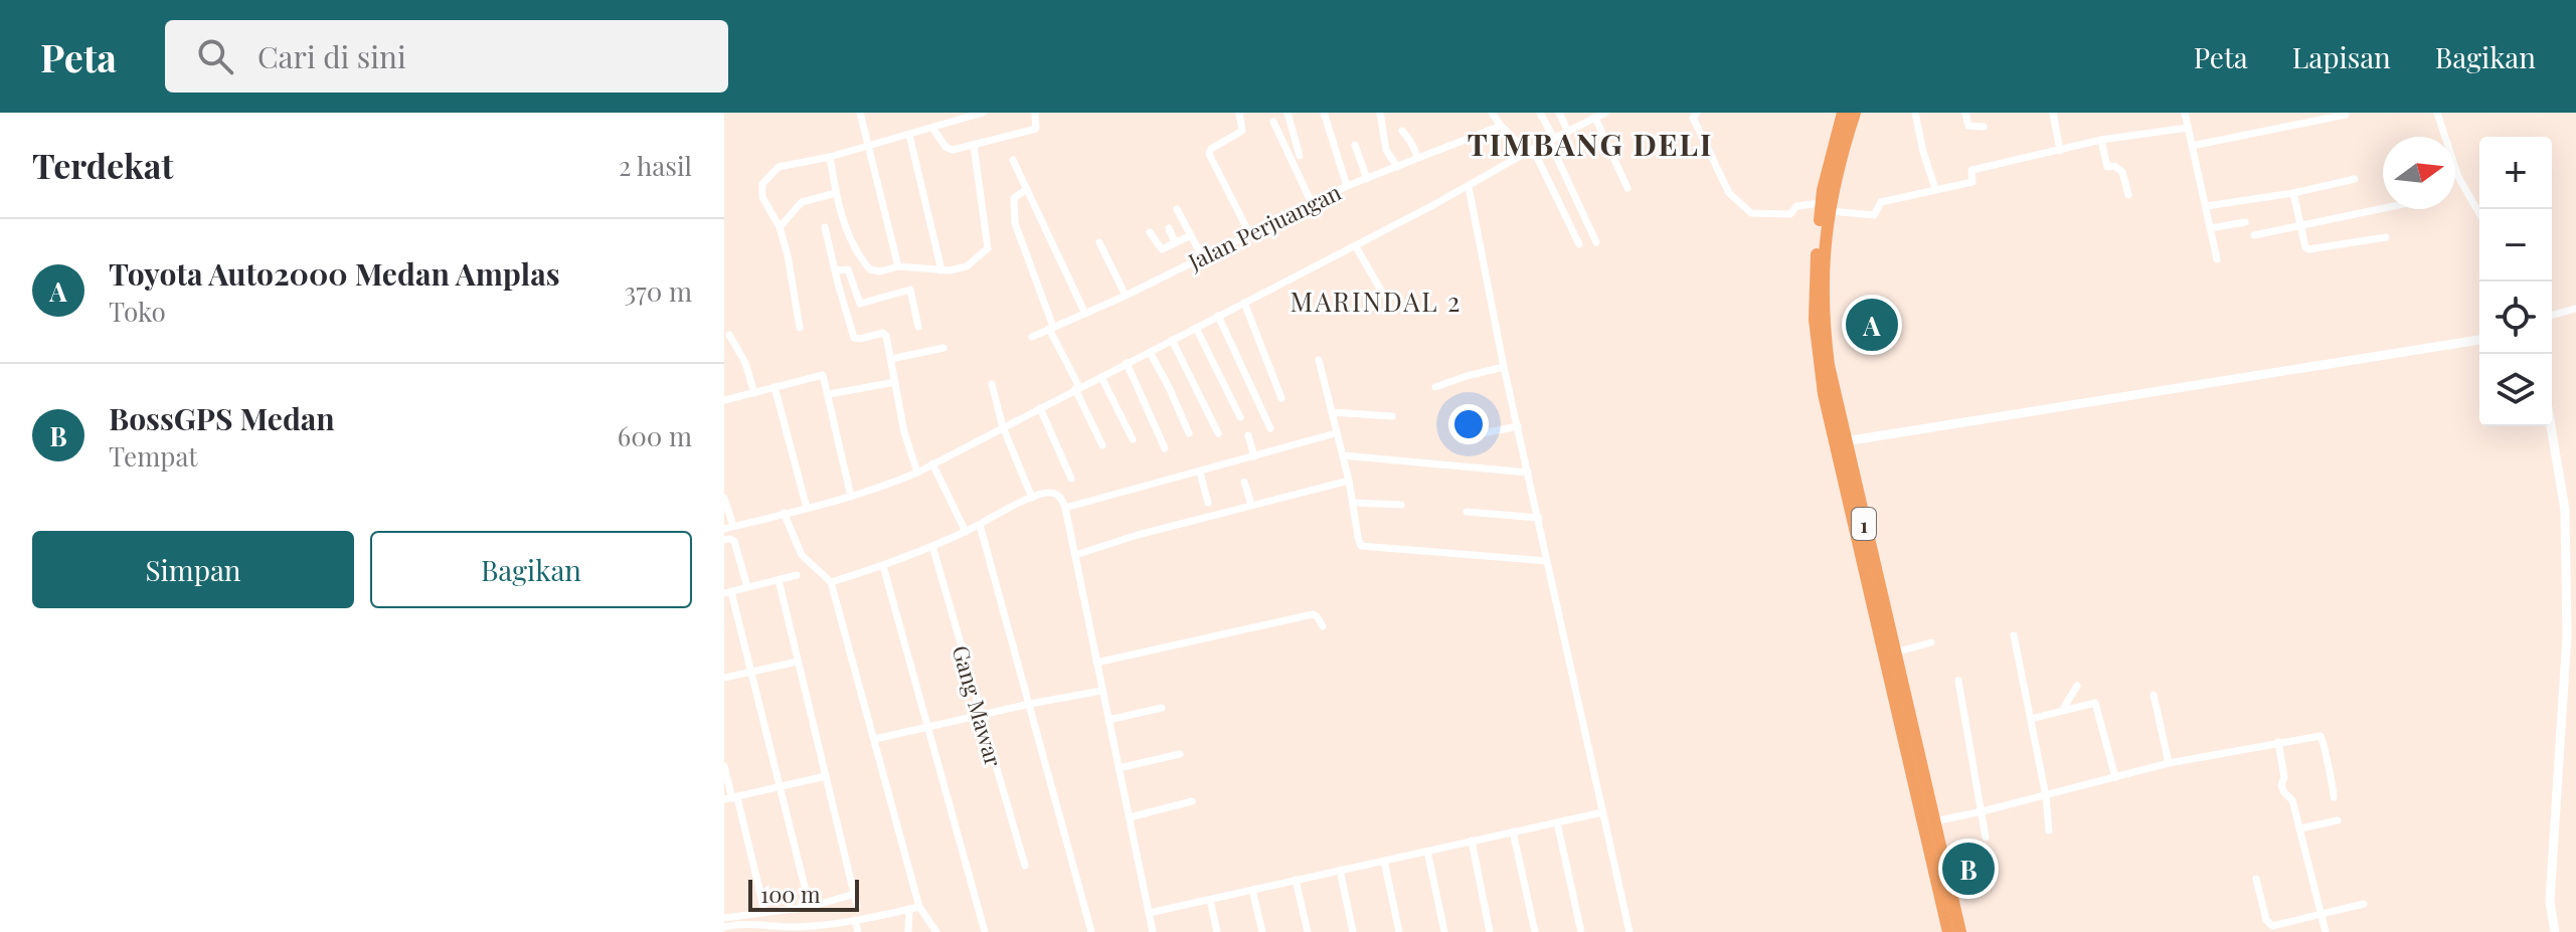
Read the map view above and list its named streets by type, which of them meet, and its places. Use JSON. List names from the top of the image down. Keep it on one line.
{"streets":{"highway":["1"],"street":["Jalan Perjuangan","Gang Mawar"]},"districts":["TIMBANG DELI","MARINDAL 2"],"scale_bar":"100 m","north":"right","page":{"header":"Peta","search":"Cari di sini","nav":["Peta","Lapisan","Bagikan"],"heading":["Terdekat","2 hasil"],"map_buttons":["+","−"],"list":[{"mark":"A","name":"Toyota Auto2000 Medan Amplas","note":"Toko","value":"370 m"},{"mark":"B","name":"BossGPS Medan","note":"Tempat","value":"600 m"}],"pins":["A","B"],"buttons":["Simpan","Bagikan"],"scale":"100 m"}}
